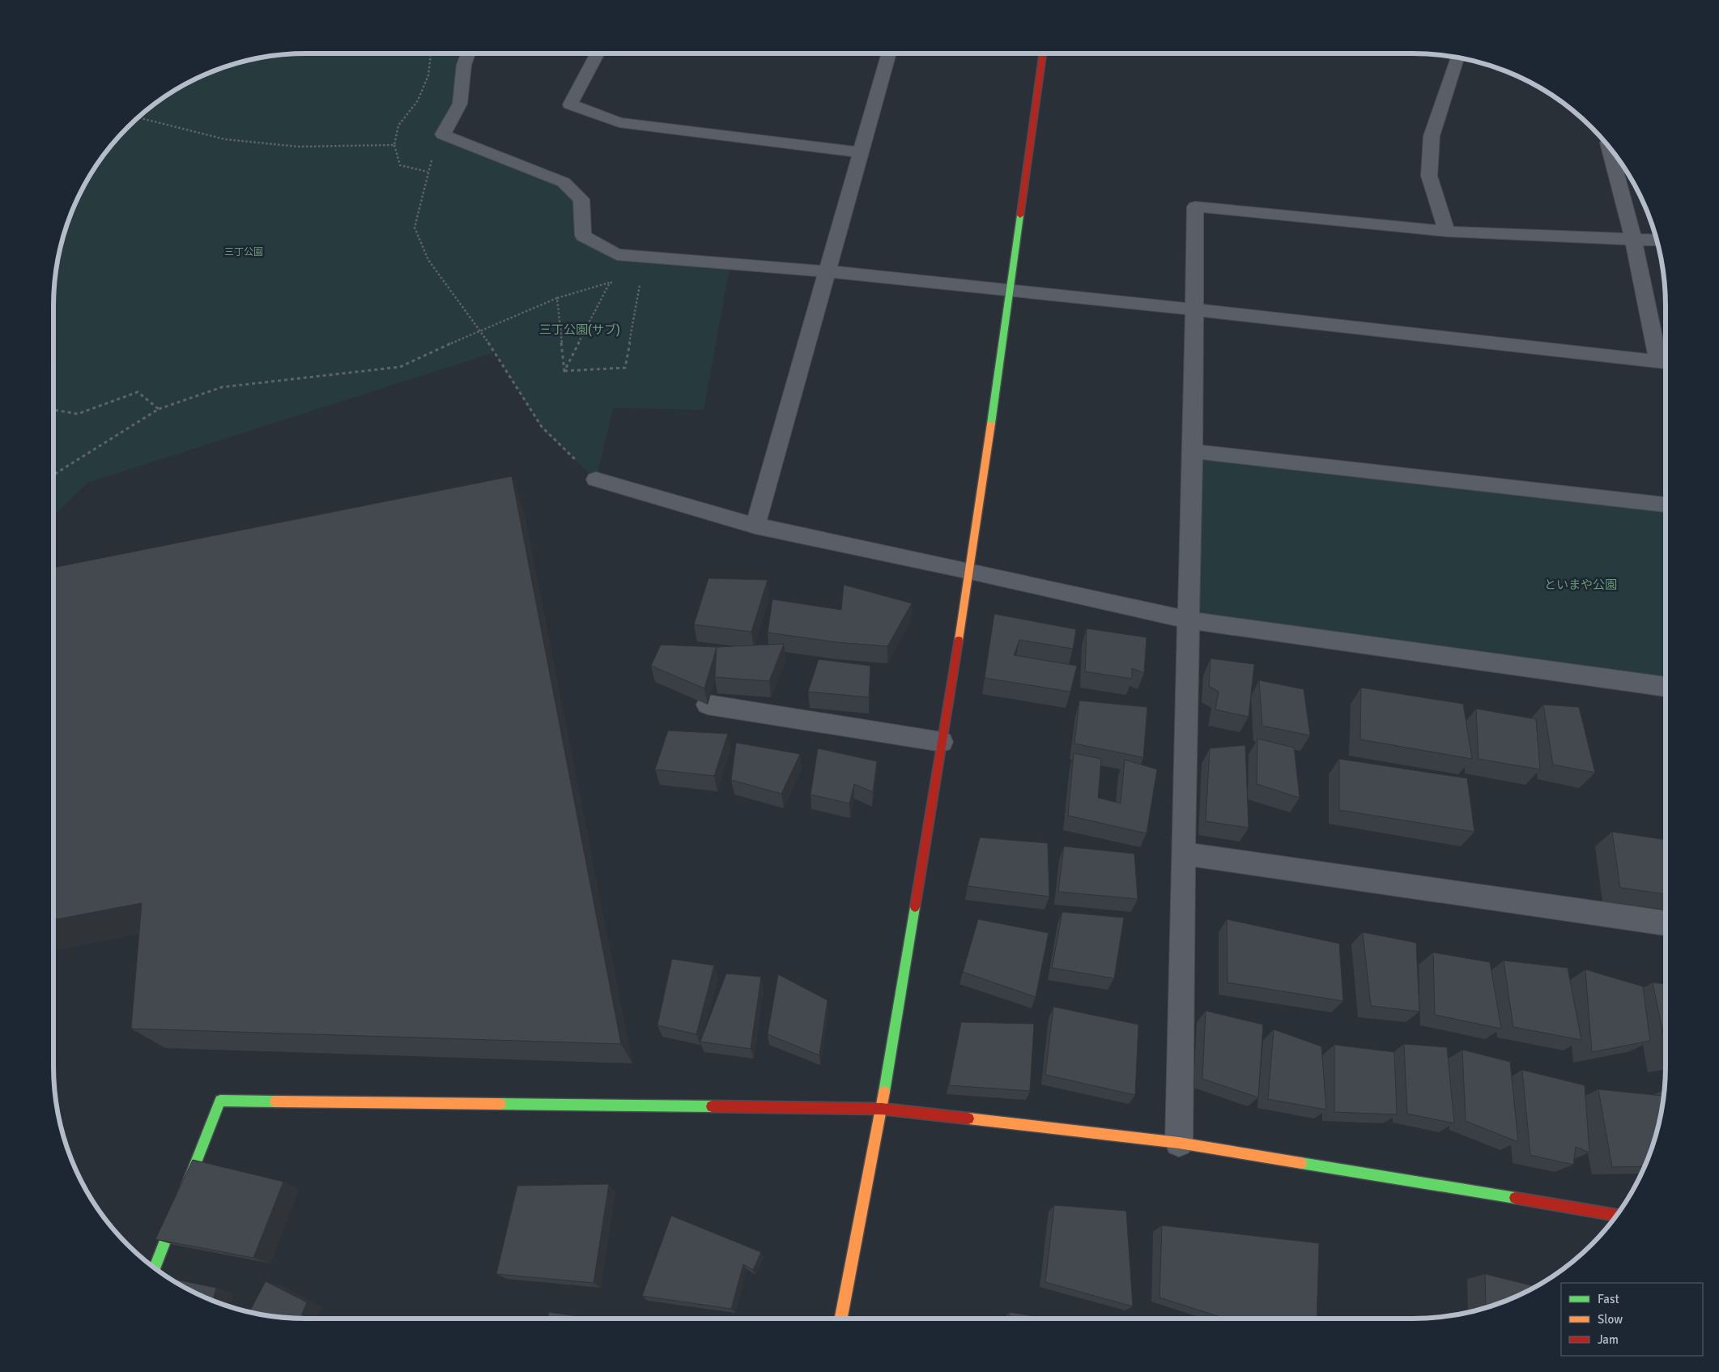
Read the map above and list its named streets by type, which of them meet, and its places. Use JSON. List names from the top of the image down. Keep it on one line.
{"parks":["三丁公園","三丁公園(サブ)","といまや公園"],"legend":["Fast","Slow","Jam"]}
